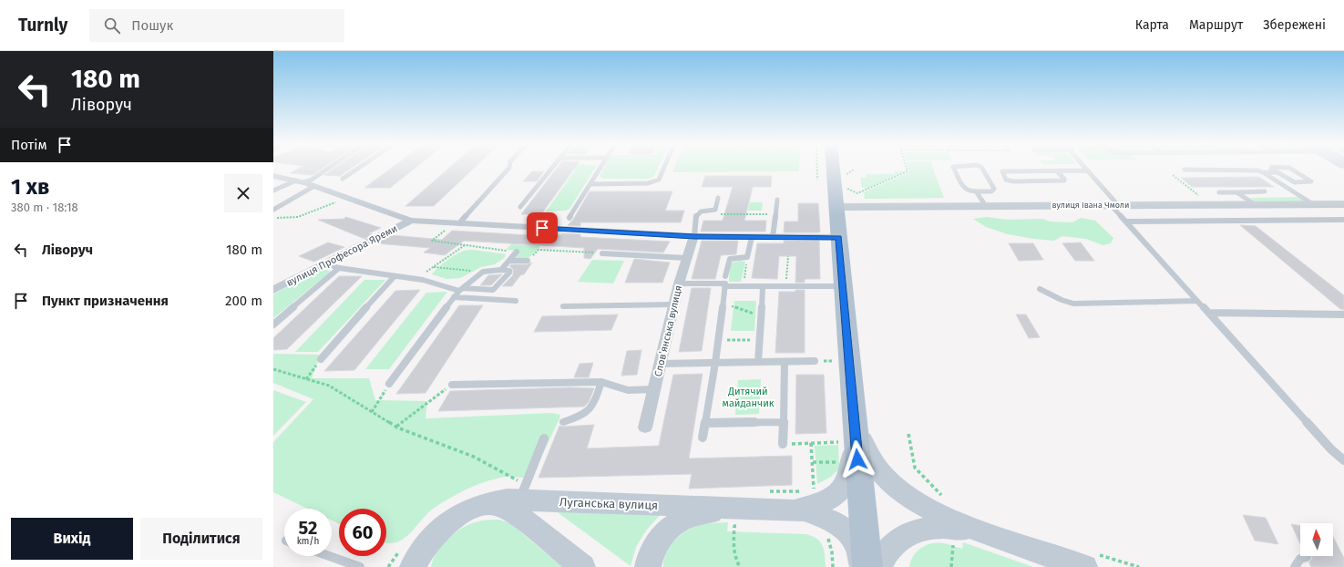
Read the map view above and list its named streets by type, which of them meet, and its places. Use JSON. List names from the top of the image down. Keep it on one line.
{"streets":{"main road":["Луганська вулиця"],"street":["вулиця Івана Чмоли","вулиця Професора Яреми","Словʼянська вулиця"]},"parks":["Дитячий майданчик"],"north":"top","page":{"header":"Turnly","search":"Пошук","nav":["Карта","Маршрут","Збережені"],"turn":["180 m","Ліворуч"],"then":"Потім","heading":["1 хв","380 m · 18:18"],"list":[{"name":"Ліворуч","value":"180 m"},{"name":"Пункт призначення","value":"200 m"}],"speed":"52 km/h","limit":"60","buttons":["Вихід","Поділитися"]}}
